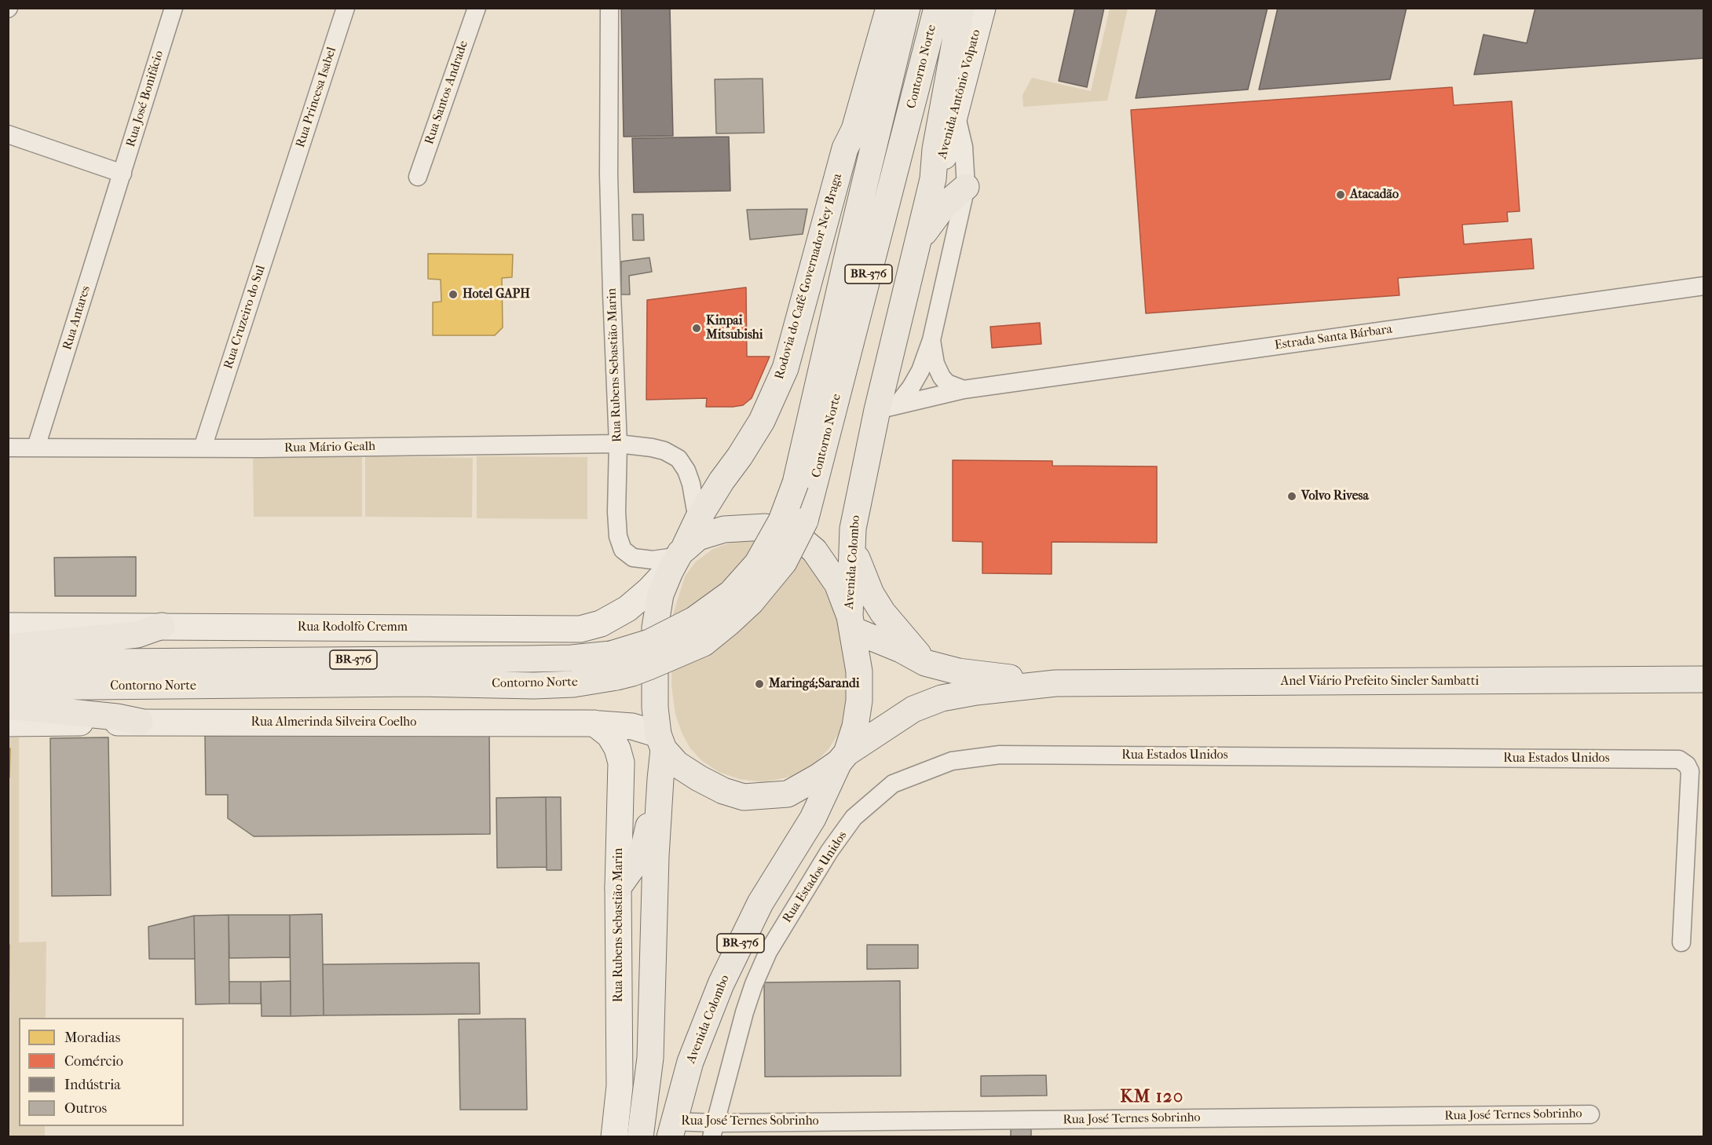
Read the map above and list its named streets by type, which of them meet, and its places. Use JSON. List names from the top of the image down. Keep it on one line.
{"streets":{"main road":["Contorno Norte","BR-376","Rodovia do Café Governador Ney Braga","Avenida Colombo","Anel Viário Prefeito Sincler Sambatti"],"street":["Rua Santos Andrade","Avenida Antônio Volpato","Rua Princesa Isabel","Rua José Bonifácio","Rua Cruzeiro do Sul","Rua Antares","Estrada Santa Bárbara","Rua Rubens Sebastião Marin","Rua Mário Gealh","Rua Rodolfo Cremm","Rua Almerinda Silveira Coelho","Rua Estados Unidos","Rua José Ternes Sobrinho"]},"crossings":[["Avenida Antônio Volpato","Avenida Colombo"],["Rua Princesa Isabel","Rua Cruzeiro do Sul"],["Rua José Bonifácio","Rua Antares"],["Rodovia do Café Governador Ney Braga","Rua Rubens Sebastião Marin"],["Rodovia do Café Governador Ney Braga","Rua Mário Gealh"],["Rodovia do Café Governador Ney Braga","Rua Rodolfo Cremm"],["Rua Cruzeiro do Sul","Rua Mário Gealh"],["Rua Antares","Rua Mário Gealh"],["Estrada Santa Bárbara","Avenida Colombo"],["Rua Rubens Sebastião Marin","Rua Mário Gealh"],["Rua Rubens Sebastião Marin","Rua Rodolfo Cremm"],["Rua Rubens Sebastião Marin","Rua Almerinda Silveira Coelho"],["Rua Mário Gealh","Rua Rodolfo Cremm"],["Avenida Colombo","Anel Viário Prefeito Sincler Sambatti"],["Avenida Colombo","Rua José Ternes Sobrinho"],["Anel Viário Prefeito Sincler Sambatti","Rua Almerinda Silveira Coelho"],["Rua Estados Unidos","Rua José Ternes Sobrinho"]],"districts":["KM 120"],"places":["Atacadão","Hotel GAPH","Kinpai Mitsubishi","Volvo Rivesa","Maringá;Sarandi"],"legend":["Moradias","Comércio","Indústria","Outros"]}
